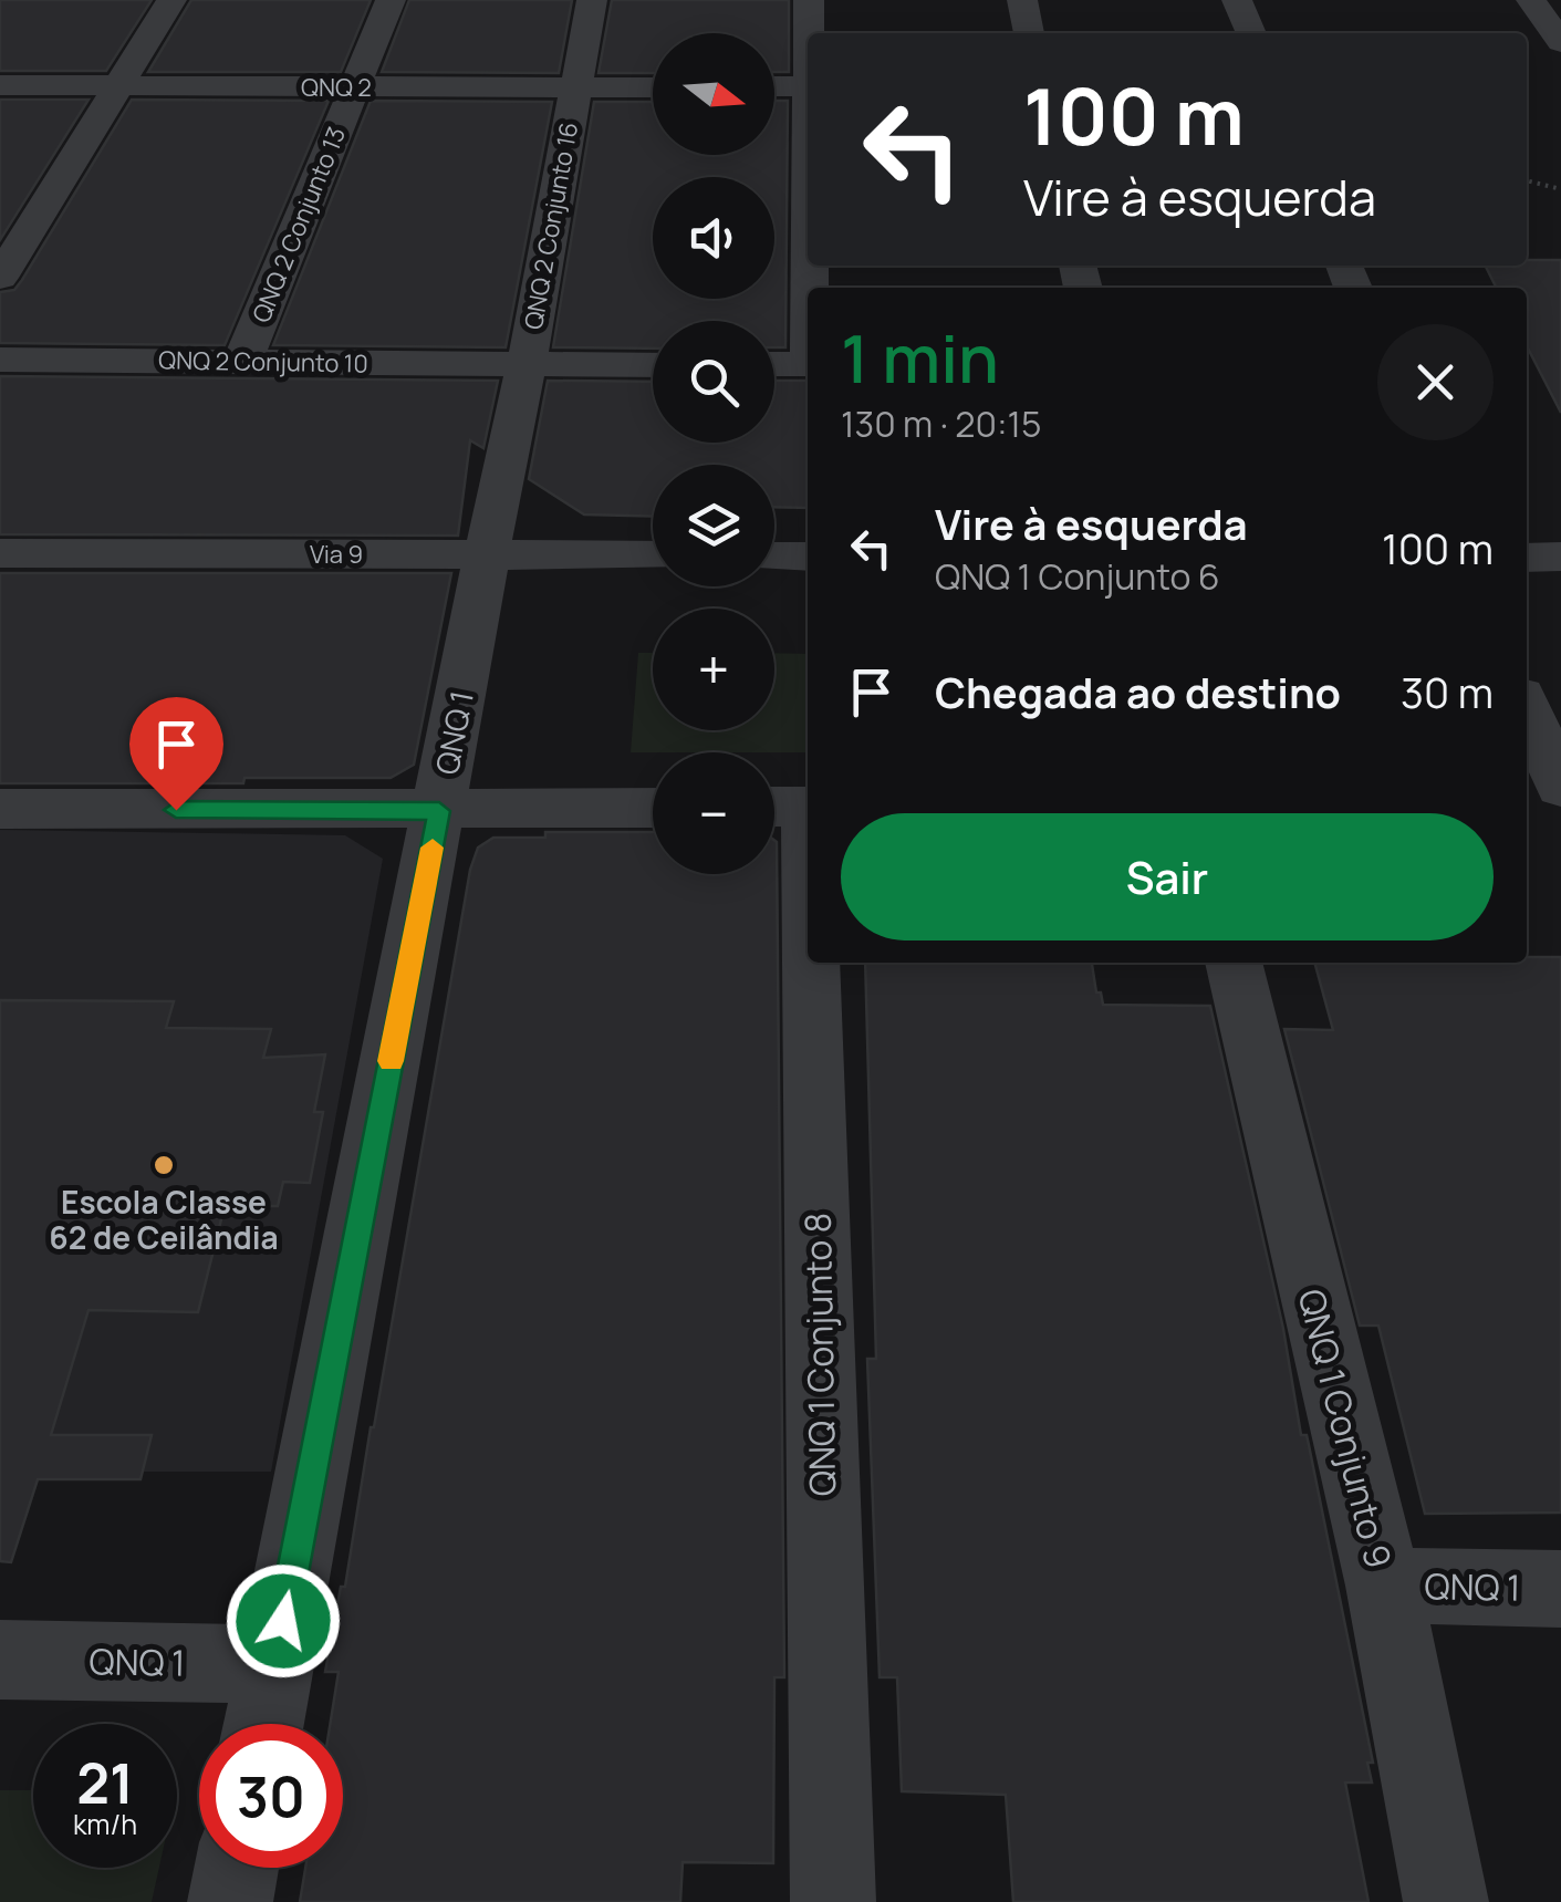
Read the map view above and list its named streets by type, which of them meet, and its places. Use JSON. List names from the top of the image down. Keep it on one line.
{"streets":{"street":["QNQ 2","QNQ 2 Conjunto 13","QNQ 2 Conjunto 16","QNQ 2 Conjunto 10","Via 9","QNQ 1","QNQ 1 Conjunto 8","QNQ 1 Conjunto 9"]},"crossings":[["QNQ 2","QNQ 2 Conjunto 13"],["QNQ 2","QNQ 2 Conjunto 16"],["QNQ 2 Conjunto 13","QNQ 2 Conjunto 10"],["QNQ 2 Conjunto 16","QNQ 2 Conjunto 10"],["Via 9","QNQ 1"],["QNQ 1","QNQ 1 Conjunto 9"]],"places":["Escola Classe 62 de Ceilândia"],"north":"right","page":{"map_buttons":["+","−"],"turn":["100 m","Vire à esquerda"],"heading":["1 min","130 m · 20:15"],"list":[{"name":"Vire à esquerda","note":"QNQ 1 Conjunto 6","value":"100 m"},{"name":"Chegada ao destino","value":"30 m"}],"buttons":"Sair","speed":"21 km/h","limit":"30"}}
